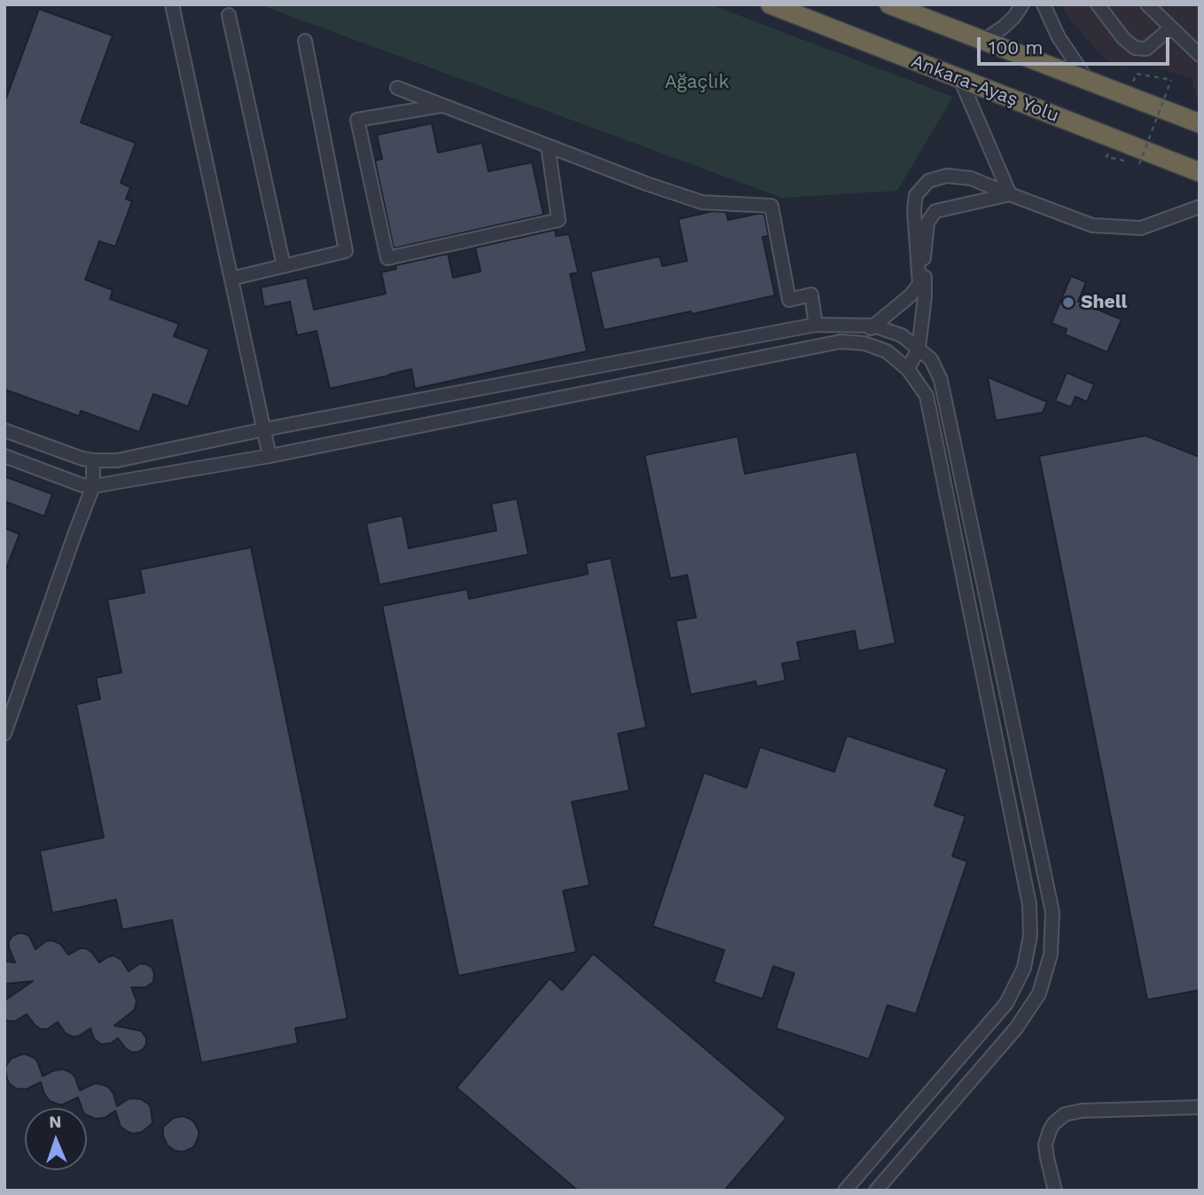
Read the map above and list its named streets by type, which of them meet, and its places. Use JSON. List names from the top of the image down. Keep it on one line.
{"streets":{"highway":["Ankara-Ayaş Yolu"]},"parks":["Ağaçlık"],"places":["Shell"],"scale_bar":"100 m","north":"top"}
